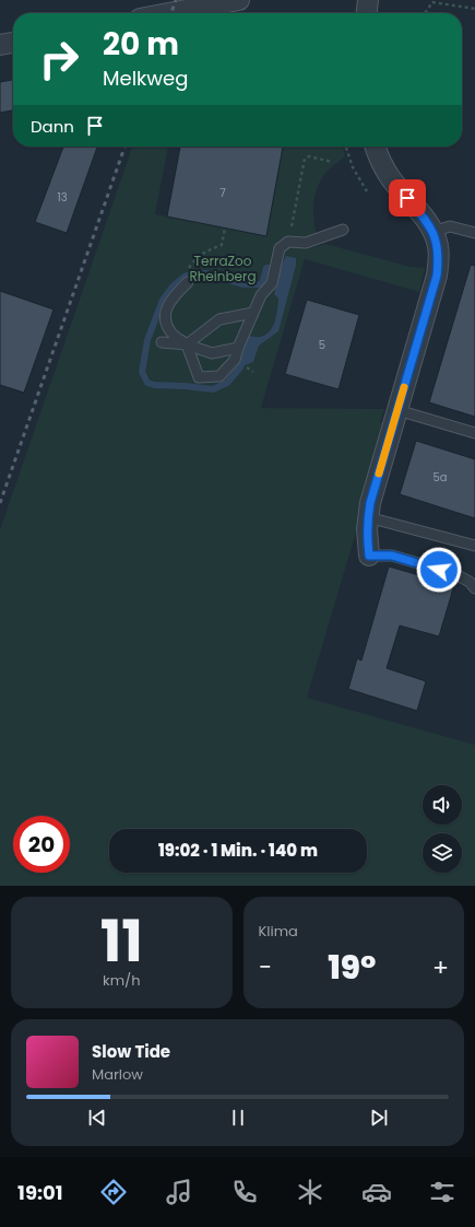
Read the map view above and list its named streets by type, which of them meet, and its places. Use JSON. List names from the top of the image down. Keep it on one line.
{"parks":["TerraZoo Rheinberg"],"house_numbers":["7","13","5","5a"],"page":{"turn":["20 m","Melkweg"],"then":"Dann","limit":"20","trip":"19:02 · 1 Min. · 140 m","tile":[["11","km/h"],"Klima"],"heat":["−","19°","+"],"song":["Slow Tide","Marlow"],"tabs":"19:01"}}
